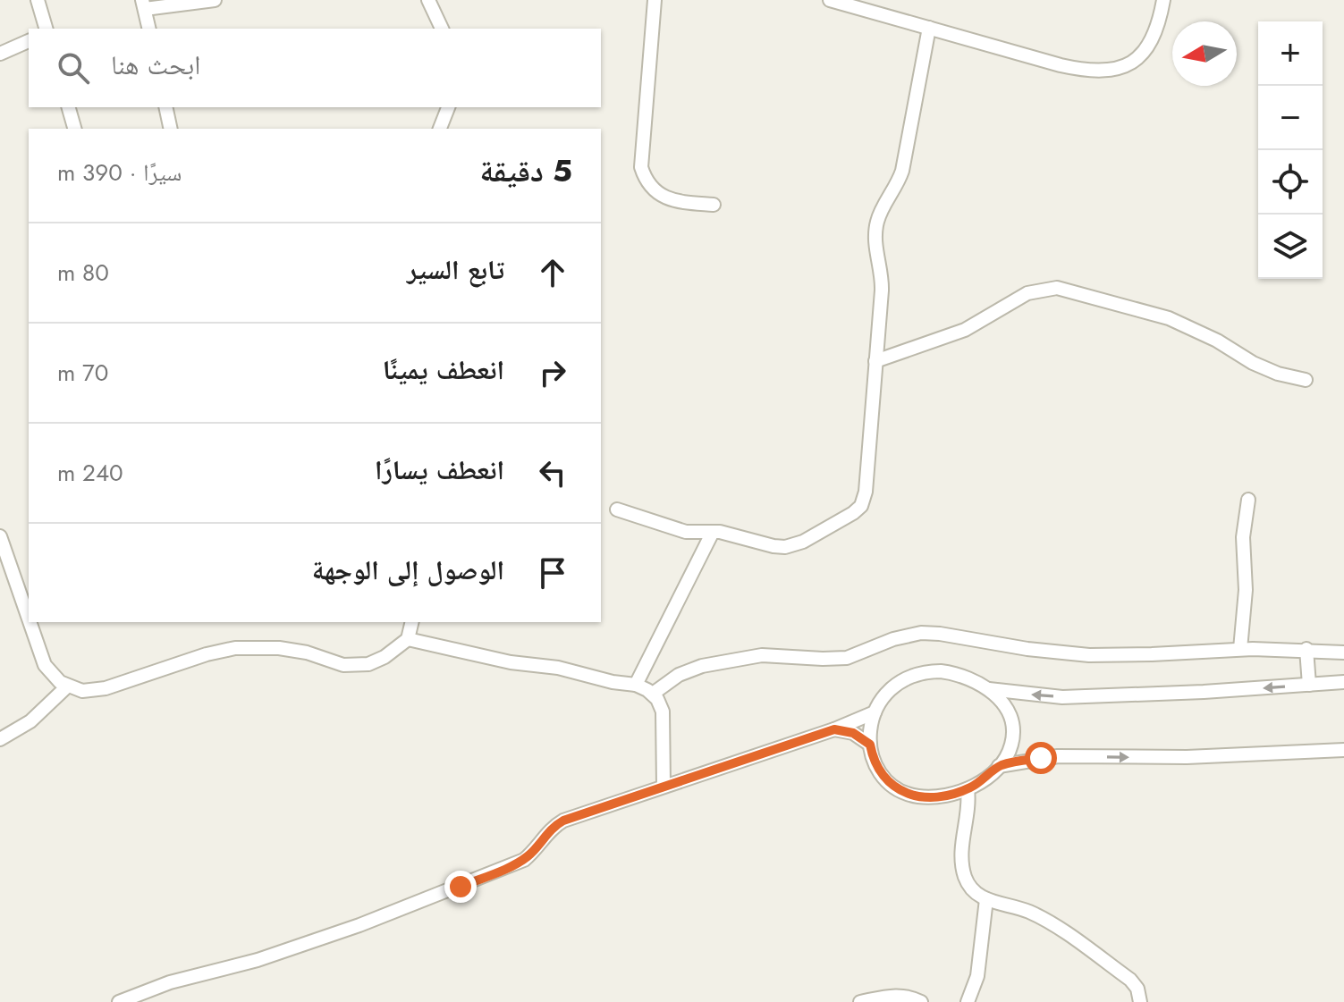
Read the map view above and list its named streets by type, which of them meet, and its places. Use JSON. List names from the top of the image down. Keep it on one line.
{"north":"left","page":{"map_buttons":["+","−"],"search":"ابحث هنا","heading":["5 دقيقة","سيرًا · 390 m"],"list":[["تابع السير","80 m"],["انعطف يمينًا","70 m"],["انعطف يسارًا","240 m"],"الوصول إلى الوجهة"]}}
